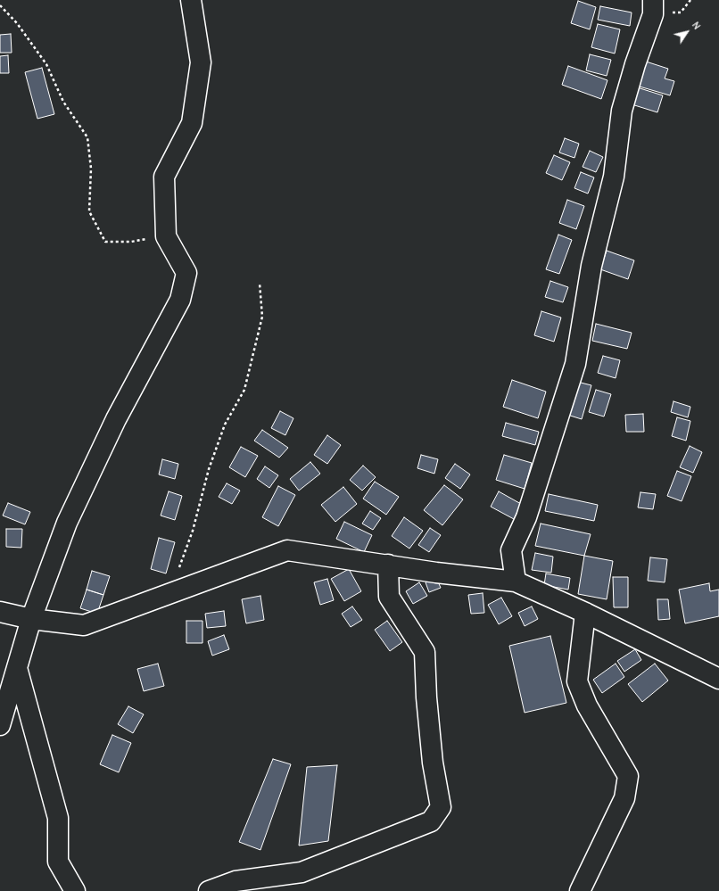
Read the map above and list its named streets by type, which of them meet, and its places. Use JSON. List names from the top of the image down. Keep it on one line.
{"north":"top right"}
